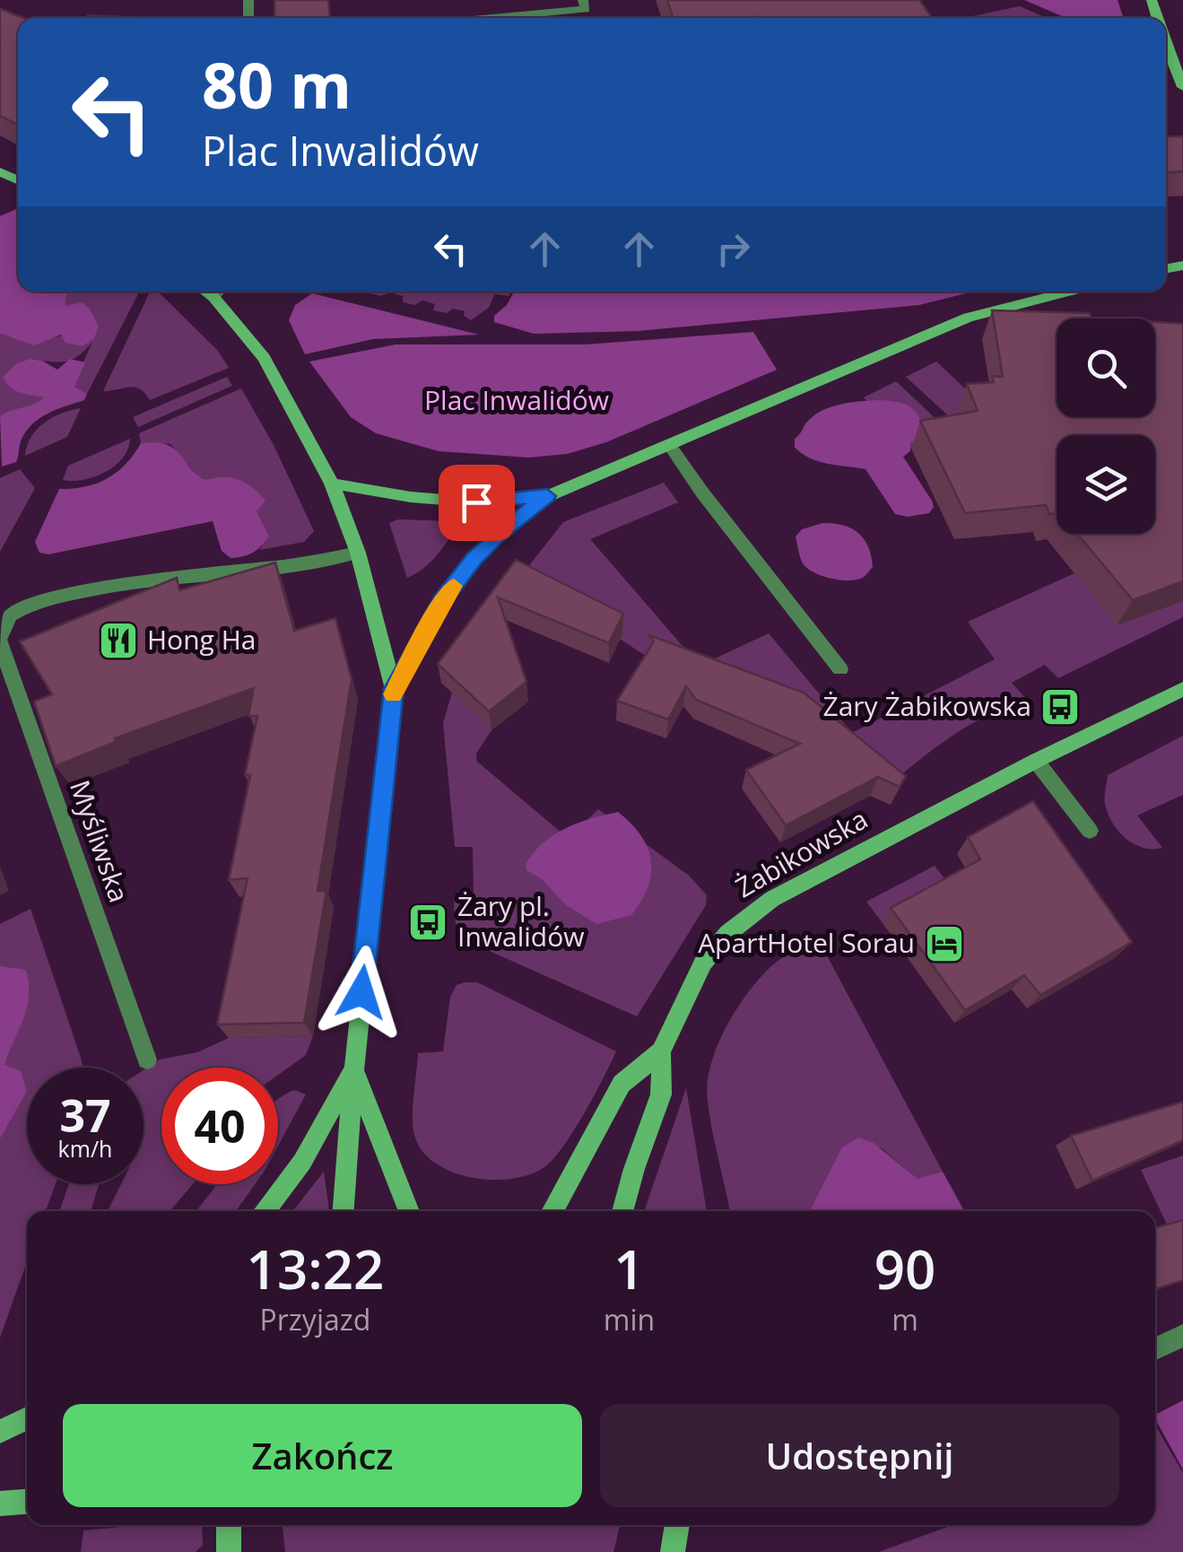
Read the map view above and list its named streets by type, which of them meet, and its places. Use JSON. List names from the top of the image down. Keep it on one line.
{"streets":{"street":["Myśliwska","Żabikowska"]},"parks":["Plac Inwalidów"],"places":{"restaurant":["Hong Ha"],"bus stop":["Żary Żabikowska","Żary pl. Inwalidów"],"hotel":["ApartHotel Sorau"]},"page":{"turn":["80 m","Plac Inwalidów"],"speed":"37 km/h","limit":"40","eta":["13:22","Przyjazd","1","min","90","m"],"buttons":["Zakończ","Udostępnij"]}}
